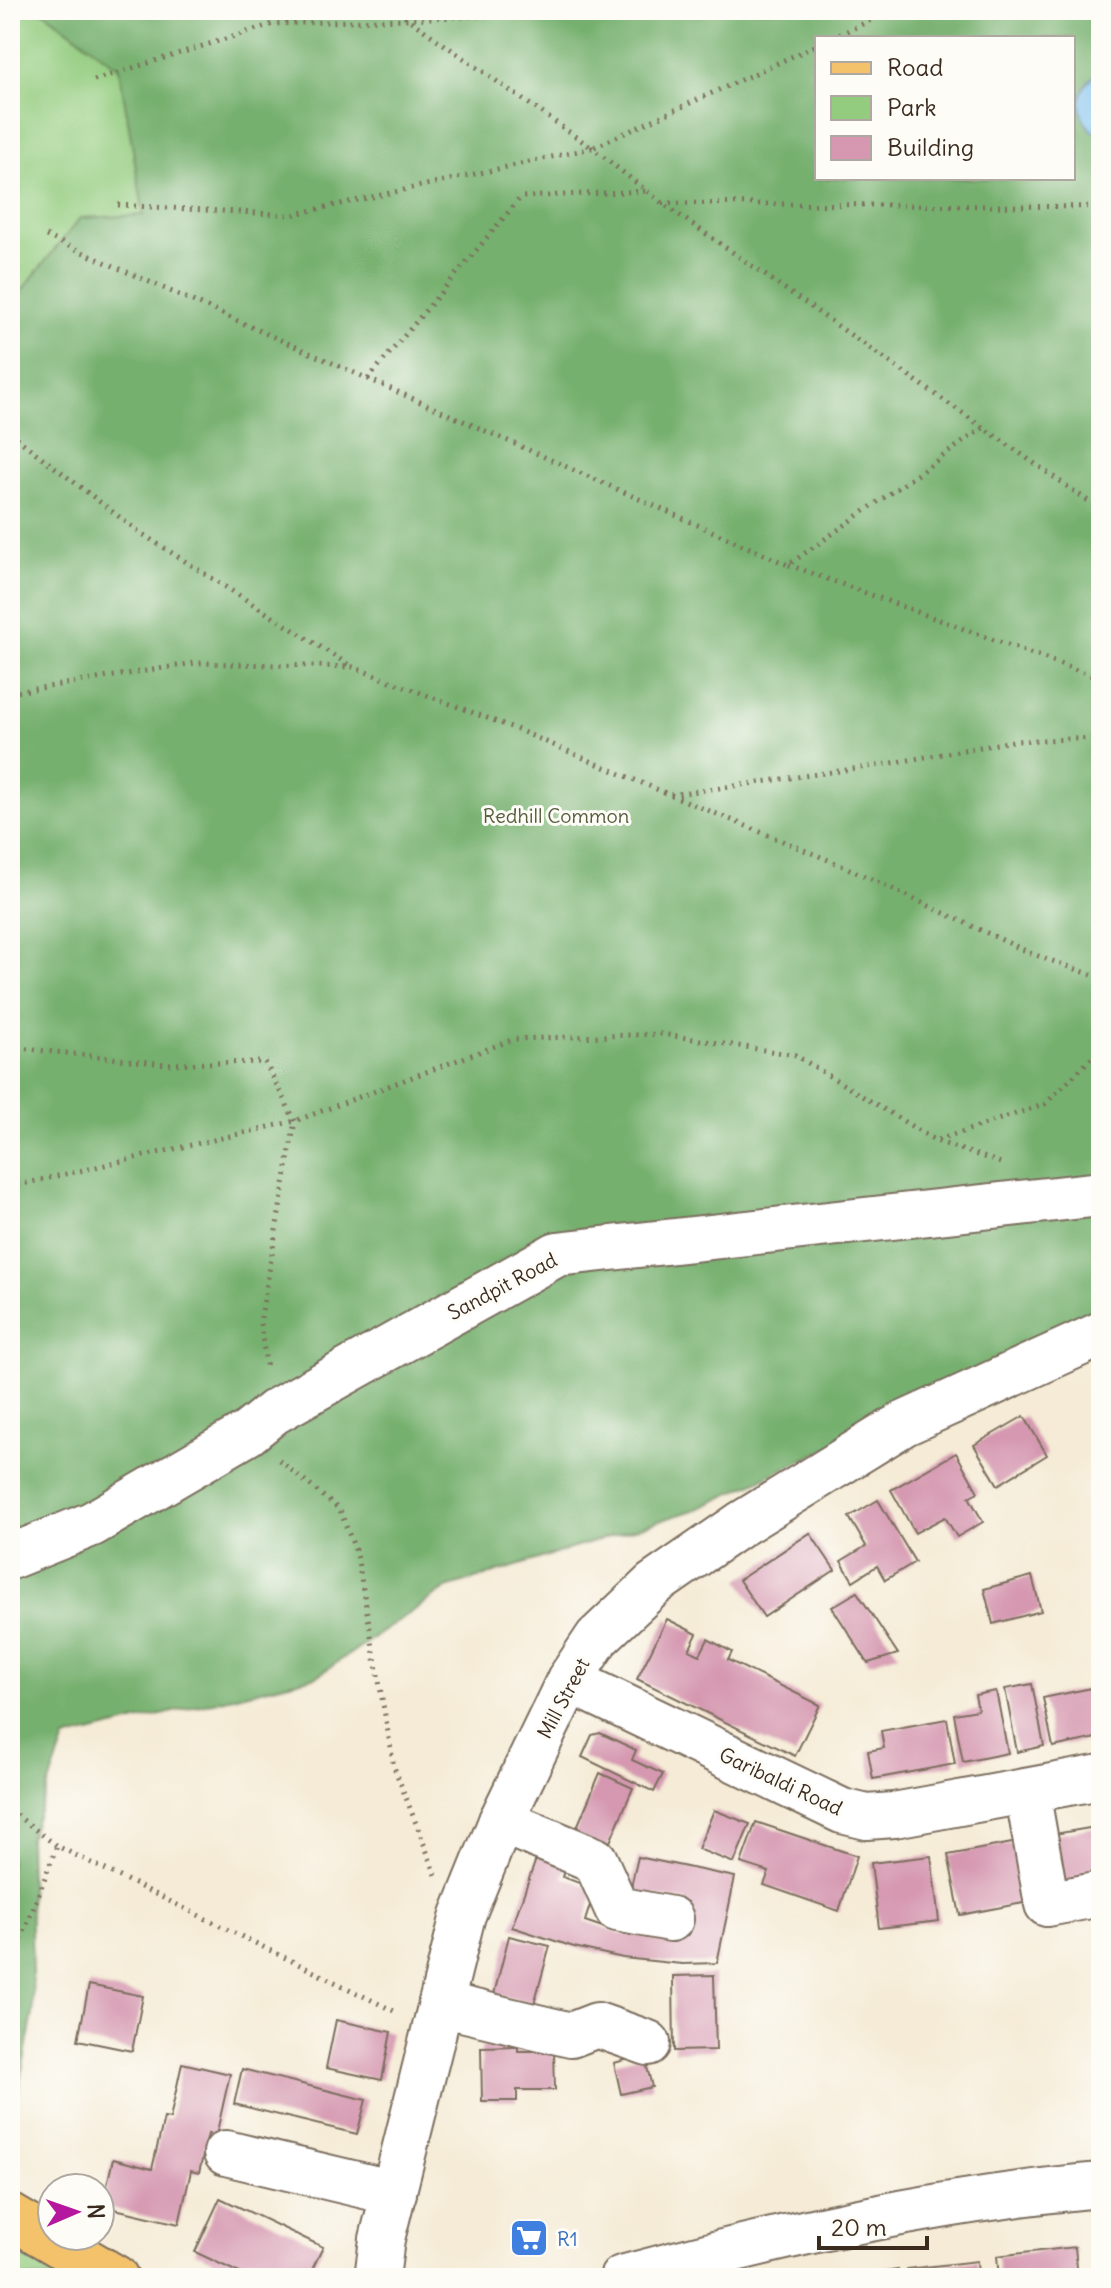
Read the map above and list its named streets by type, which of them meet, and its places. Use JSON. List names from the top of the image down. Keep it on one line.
{"streets":{"street":["Sandpit Road","Mill Street","Garibaldi Road"]},"crossings":[["Mill Street","Garibaldi Road"]],"parks":["Redhill Common"],"places":{"supermarket":["R1"]},"legend":["Road","Park","Building"],"scale_bar":"20 m","north":"right"}
